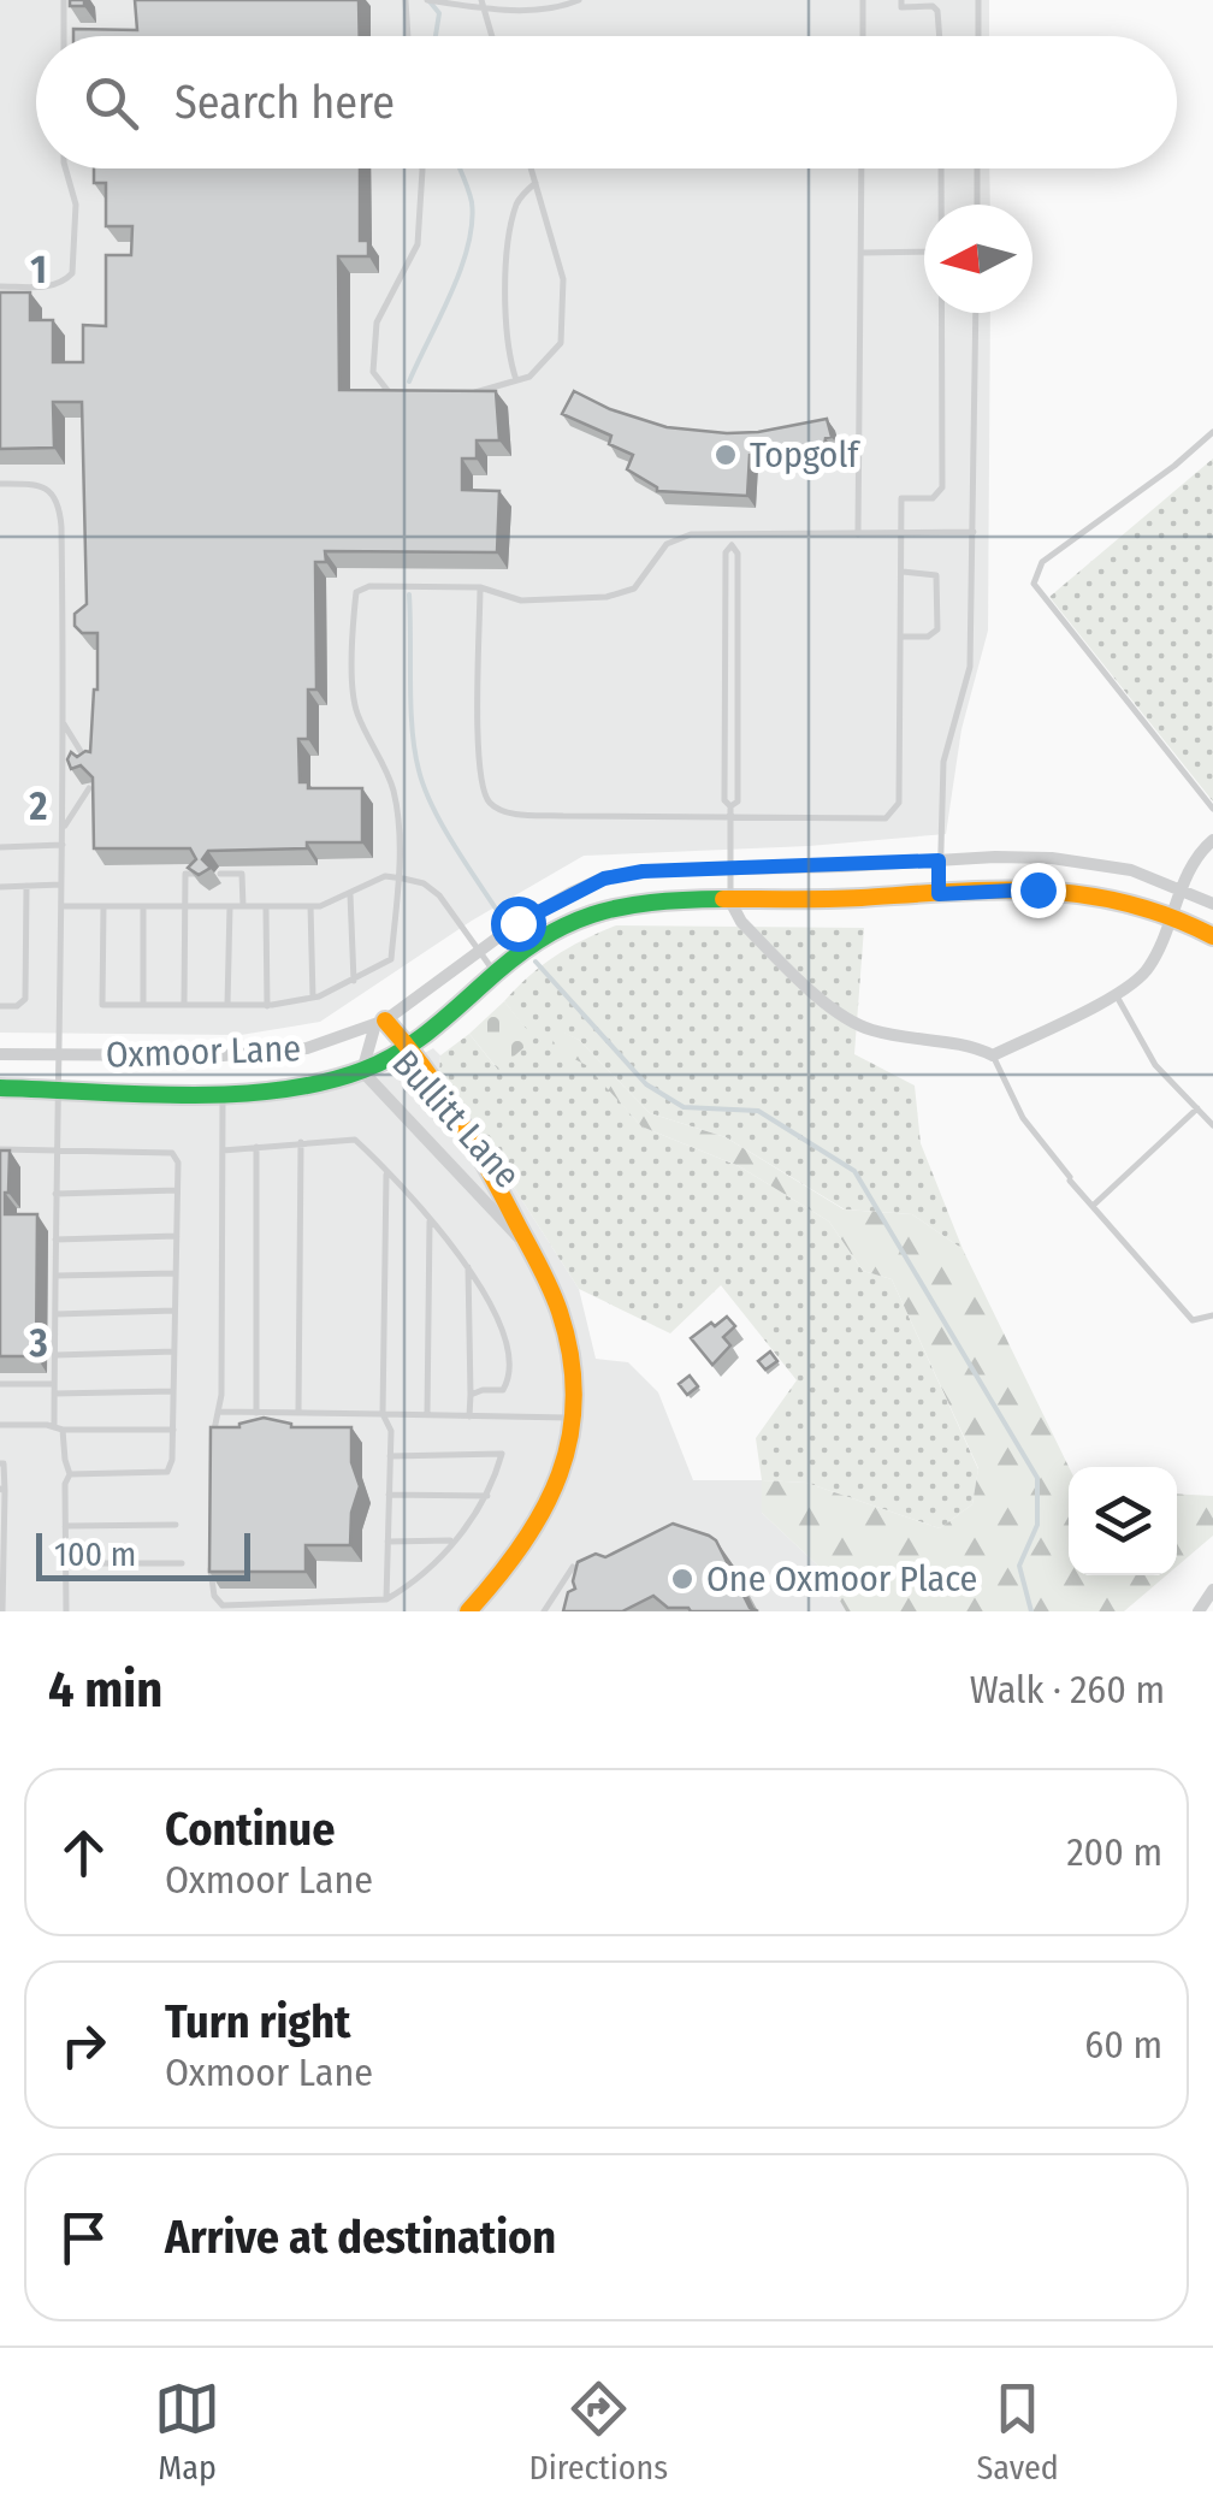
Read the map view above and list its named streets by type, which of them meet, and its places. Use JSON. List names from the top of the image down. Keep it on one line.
{"streets":{"street":["Oxmoor Lane","Bullitt Lane"]},"crossings":[["Oxmoor Lane","Bullitt Lane"]],"places":["Topgolf","One Oxmoor Place"],"scale_bar":"100 m","north":"left","page":{"search":"Search here","scale":"100 m","heading":["4 min","Walk · 260 m"],"list":[["Continue","Oxmoor Lane","200 m"],["Turn right","Oxmoor Lane","60 m"],"Arrive at destination"],"nav":["Map","Directions","Saved"]},"grid":{"rows":["1","2","3"]}}
